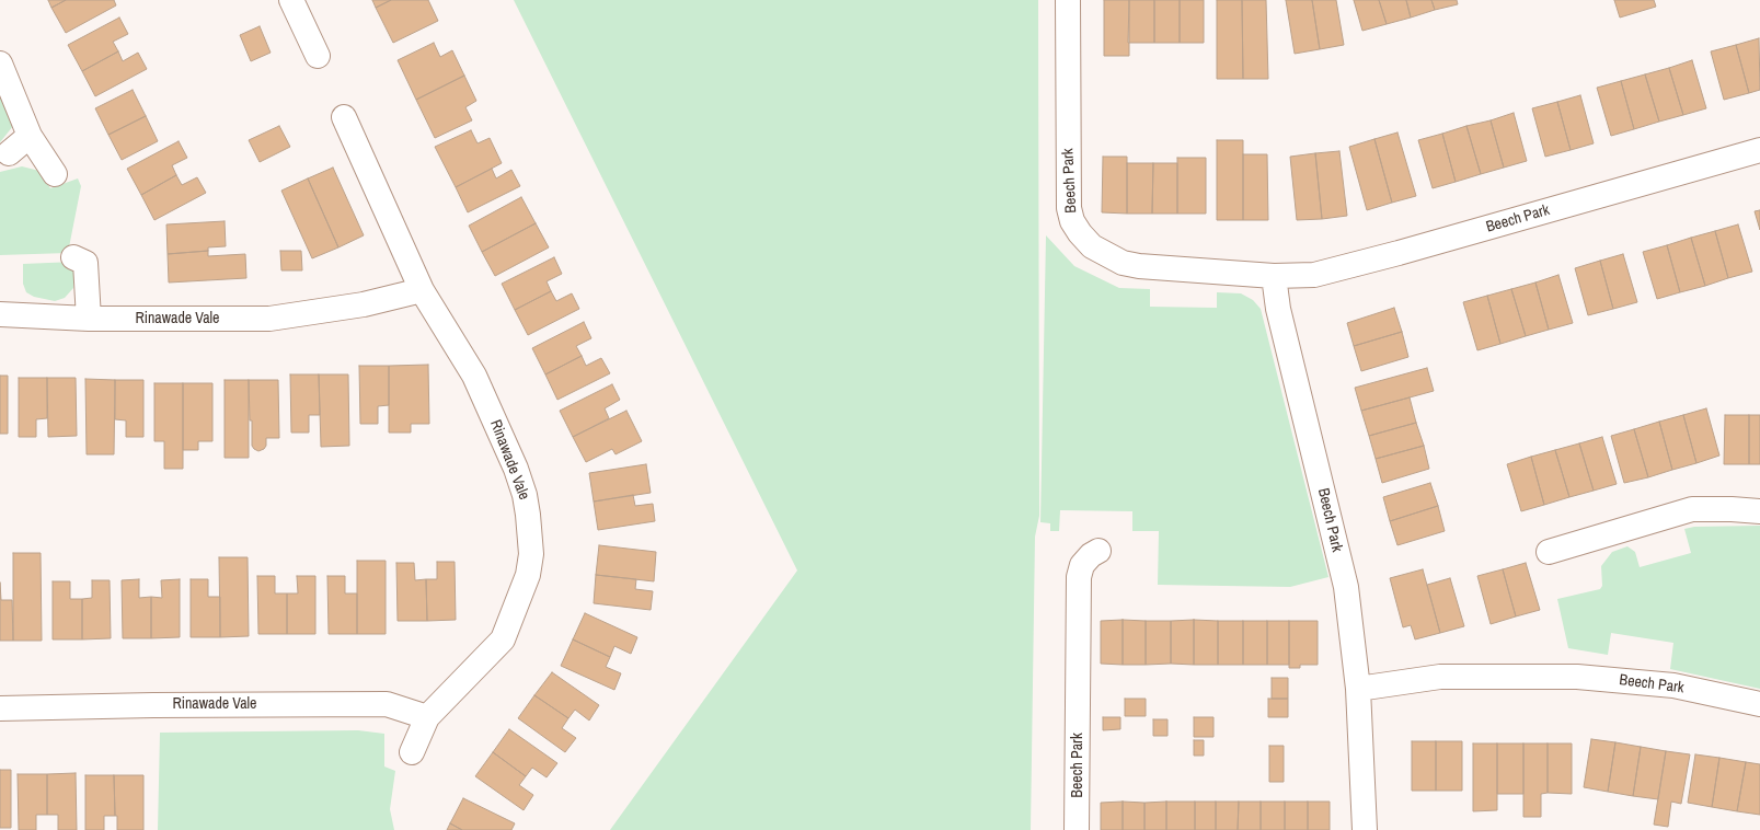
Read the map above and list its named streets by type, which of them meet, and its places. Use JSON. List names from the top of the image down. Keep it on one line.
{"streets":{"street":["Beech Park","Rinawade Vale"]}}
